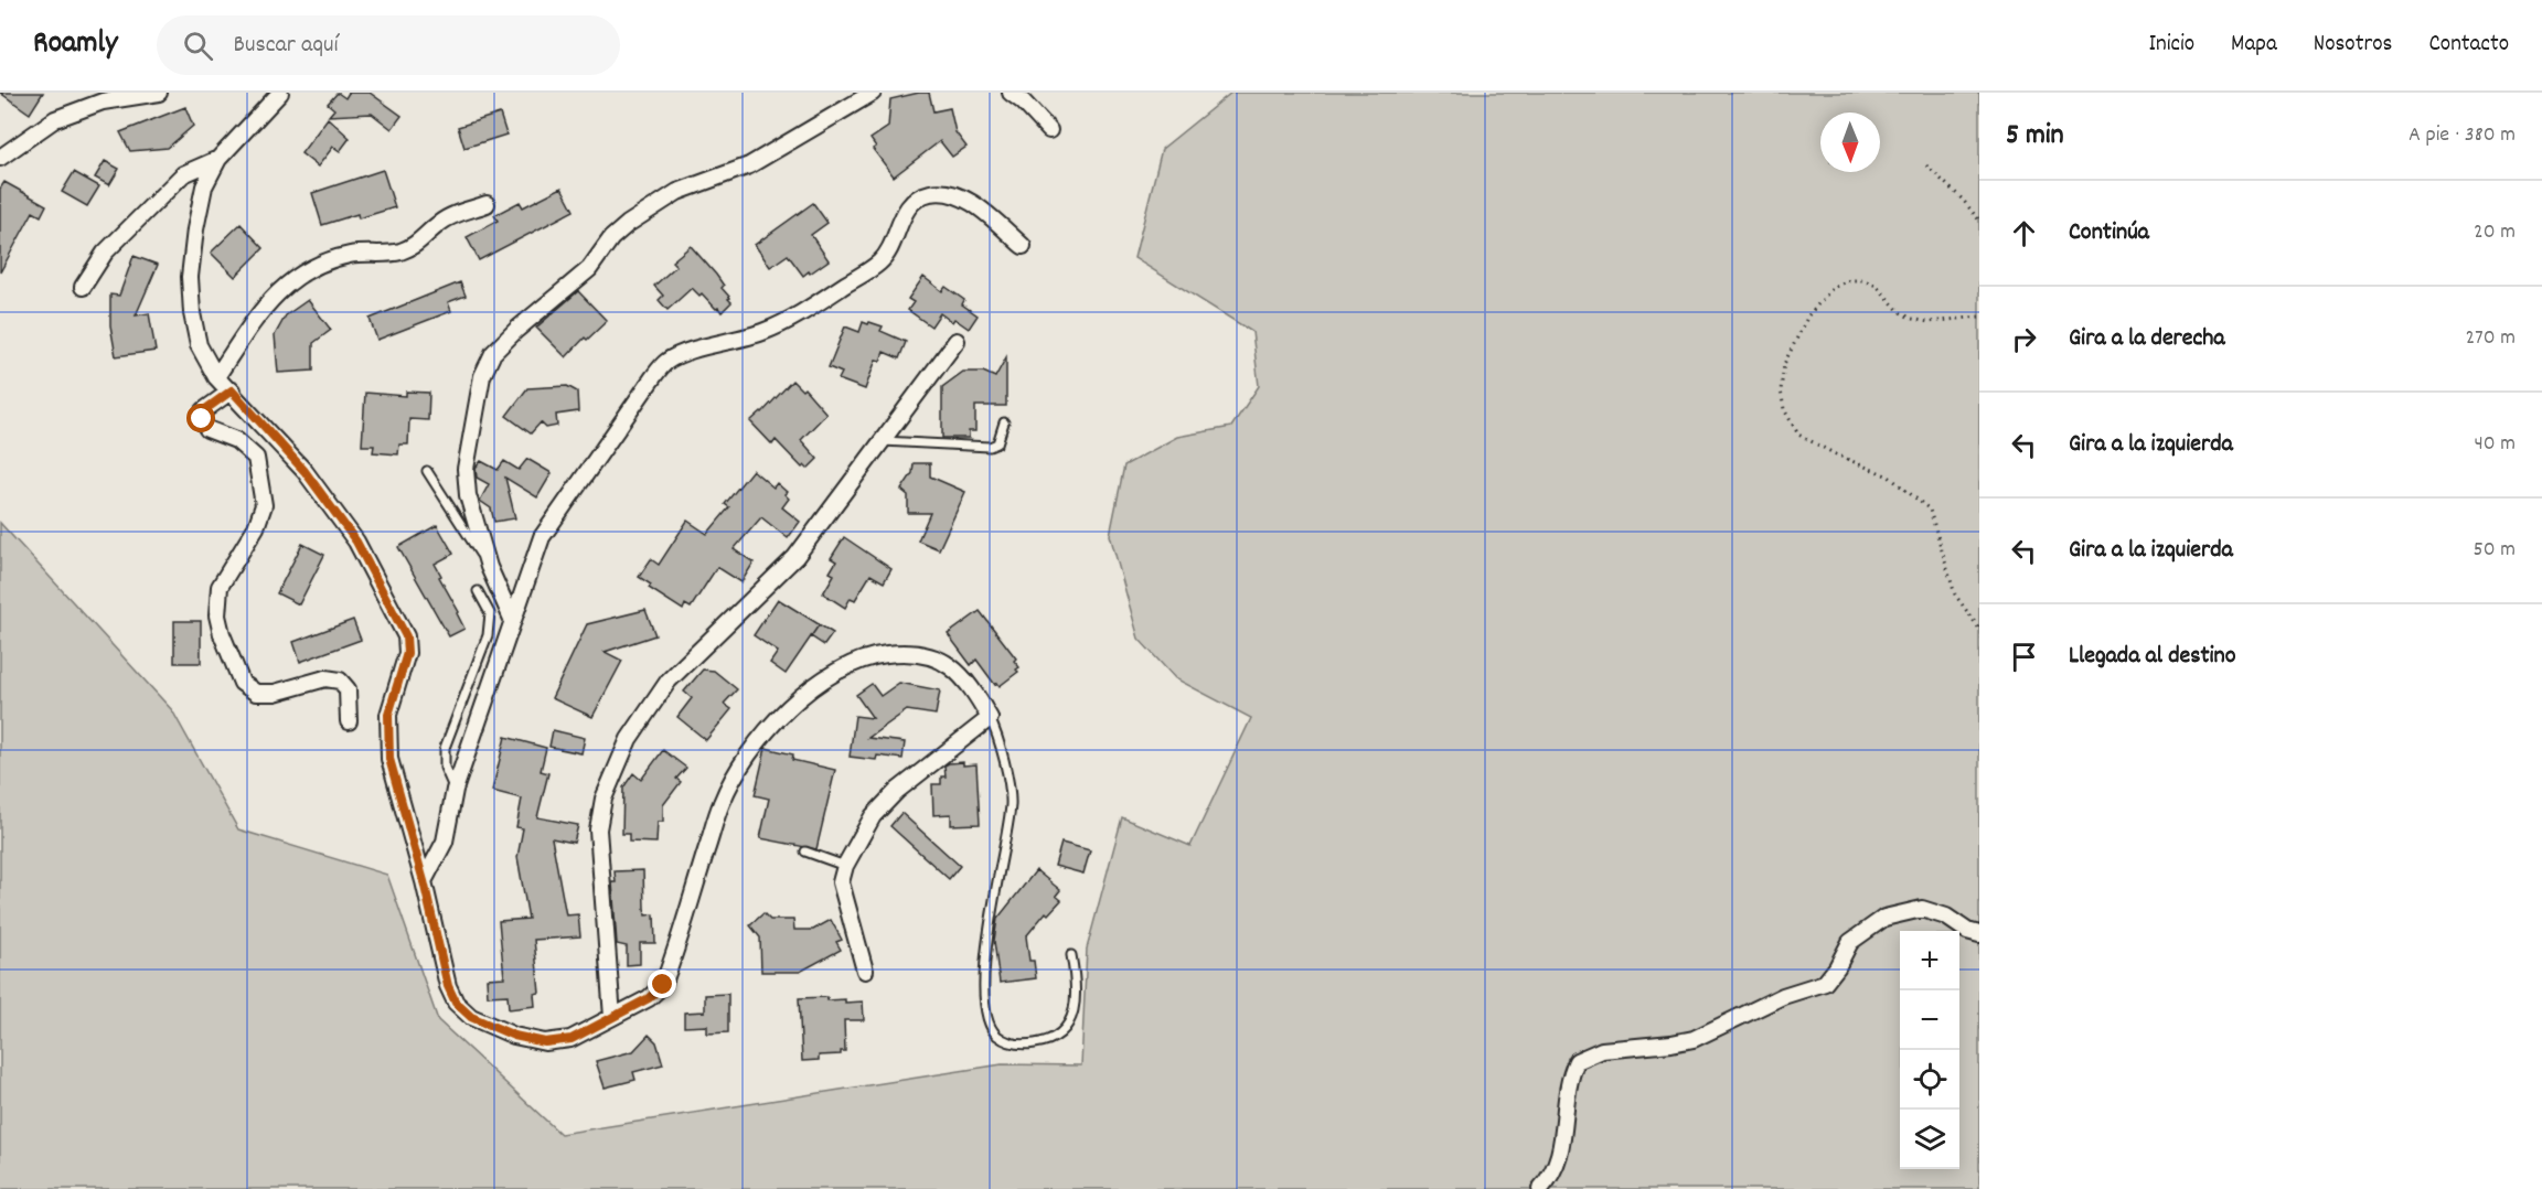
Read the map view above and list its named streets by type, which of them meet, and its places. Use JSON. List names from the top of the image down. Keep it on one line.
{"north":"bottom","page":{"header":"Roamly","search":"Buscar aquí","nav":["Inicio","Mapa","Nosotros","Contacto"],"heading":["5 min","A pie · 380 m"],"list":[["Continúa","20 m"],["Gira a la derecha","270 m"],["Gira a la izquierda","40 m"],["Gira a la izquierda","50 m"],"Llegada al destino"],"map_buttons":["+","−"]}}
